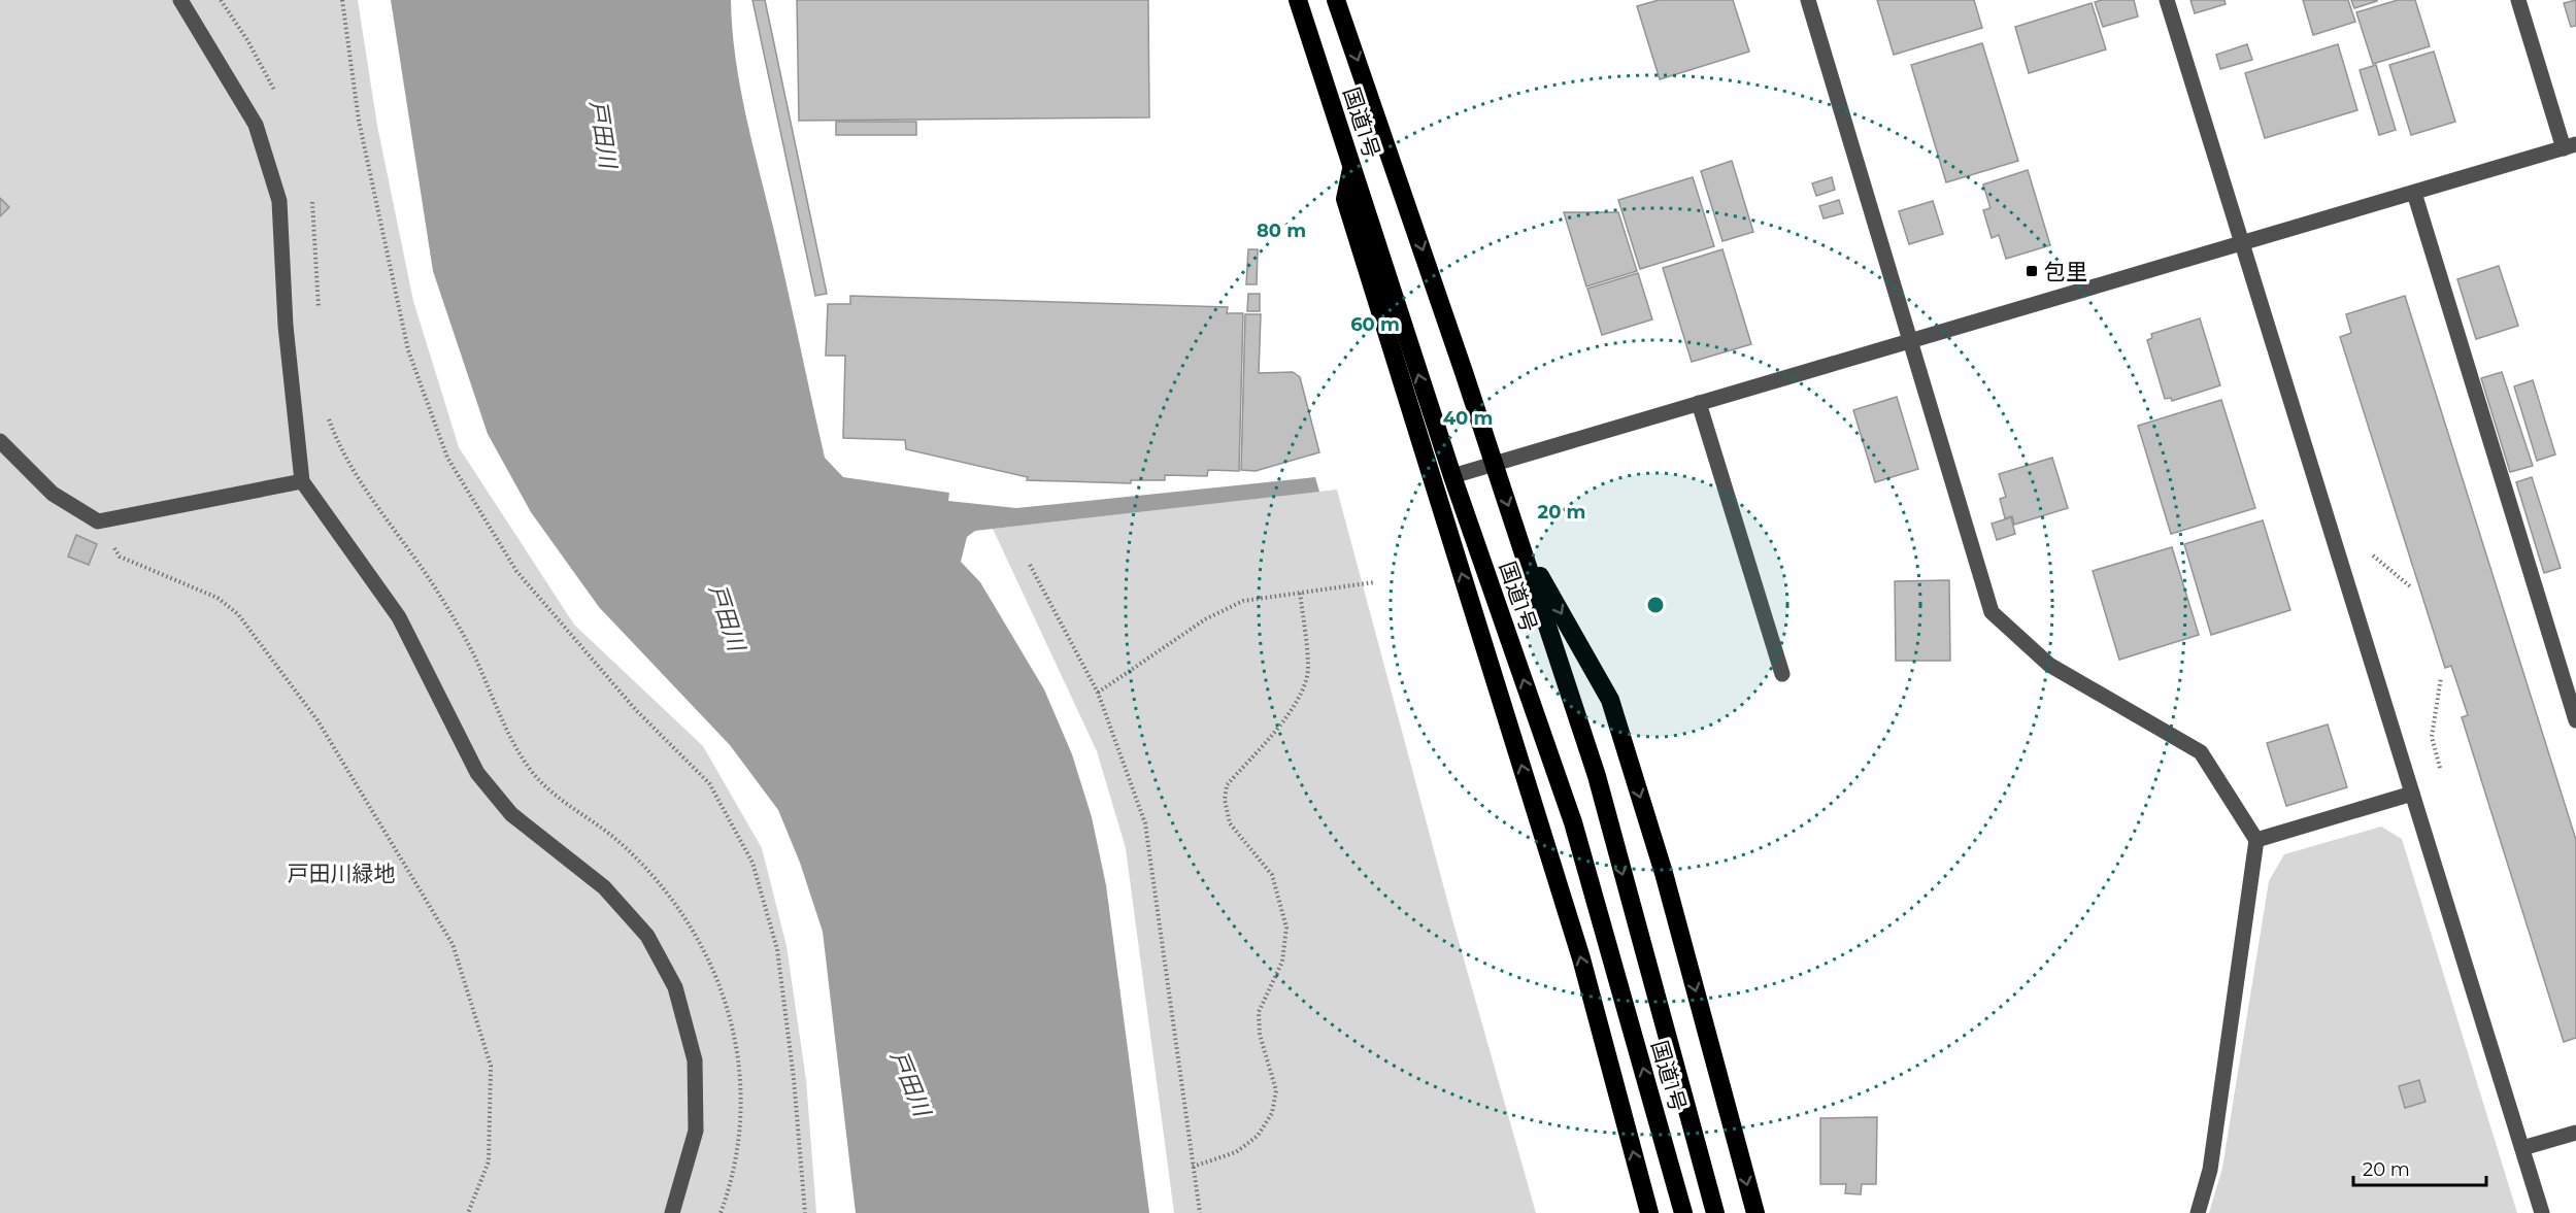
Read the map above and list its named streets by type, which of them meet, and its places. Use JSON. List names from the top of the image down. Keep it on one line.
{"streets":{"highway":["国道1号"]},"water":["戸田川"],"parks":["戸田川緑地"],"places":{"transit":["包里"]},"scale_bar":"20 m","rings":["80 m","60 m","40 m","20 m"]}
